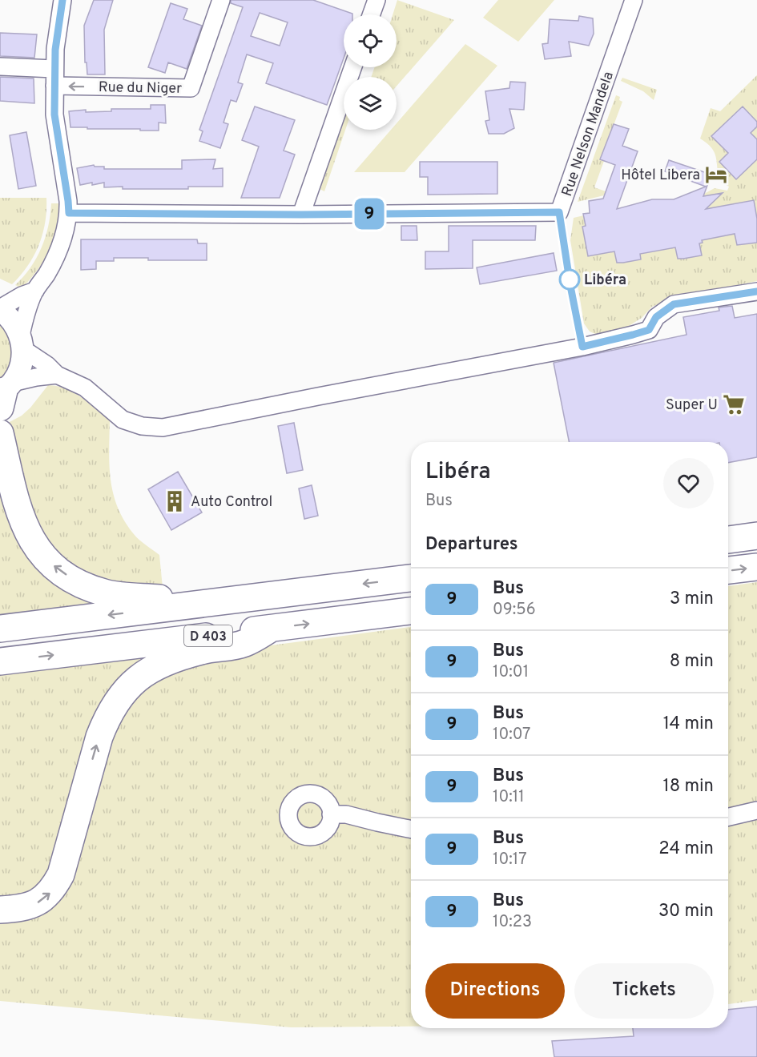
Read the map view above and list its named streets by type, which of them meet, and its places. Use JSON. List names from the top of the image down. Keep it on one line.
{"streets":{"main road":["D 403"],"street":["Rue du Niger","Rue Nelson Mandela"]},"one_way":["Rue du Niger"],"places":{"hotel":["Hôtel Libera"],"other":["Libéra"],"supermarket":["Super U"],"building":["Auto Control"]},"lines":["bus line 9"],"page":{"on_map":"9","heading":[["Libéra","Bus"],"Departures"],"list":[{"mark":"9","name":"Bus","note":"09:56","value":"3 min"},{"mark":"9","name":"Bus","note":"10:01","value":"8 min"},{"mark":"9","name":"Bus","note":"10:07","value":"14 min"},{"mark":"9","name":"Bus","note":"10:11","value":"18 min"},{"mark":"9","name":"Bus","note":"10:17","value":"24 min"},{"mark":"9","name":"Bus","note":"10:23","value":"30 min"}],"buttons":["Directions","Tickets"]}}
